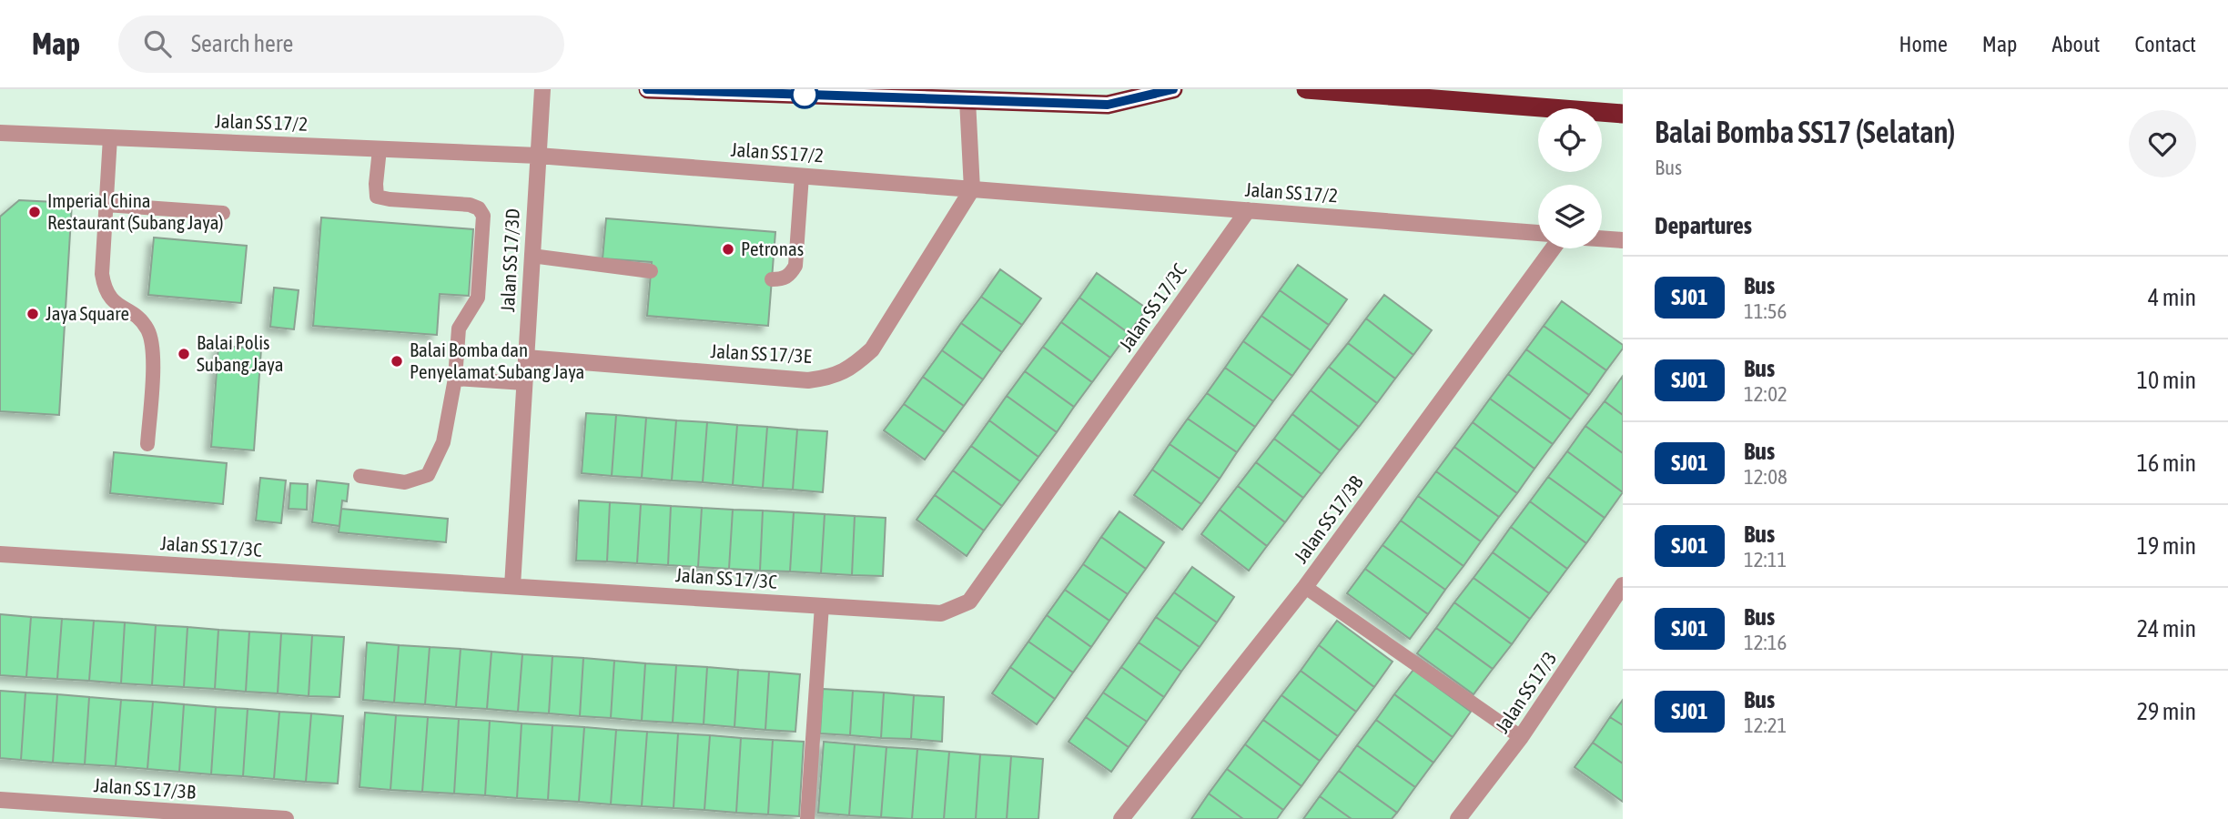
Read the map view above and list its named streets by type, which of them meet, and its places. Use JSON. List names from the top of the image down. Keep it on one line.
{"streets":{"street":["Jalan SS 17/2","Jalan SS 17/3D","Jalan SS 17/3C","Jalan SS 17/3E","Jalan SS 17/3B","Jalan SS 17/3"]},"crossings":[["Jalan SS 17/2","Jalan SS 17/3D"],["Jalan SS 17/2","Jalan SS 17/3C"],["Jalan SS 17/2","Jalan SS 17/3E"],["Jalan SS 17/3D","Jalan SS 17/3C"],["Jalan SS 17/3D","Jalan SS 17/3E"]],"places":["Imperial China Restaurant (Subang Jaya)","Petronas","Jaya Square","Balai Polis Subang Jaya","Balai Bomba dan Penyelamat Subang Jaya"],"lines":["bus line SJ01"],"page":{"header":"Map","search":"Search here","nav":["Home","Map","About","Contact"],"heading":[["Balai Bomba SS17 (Selatan)","Bus"],"Departures"],"list":[{"mark":"SJ01","name":"Bus","note":"11:56","value":"4 min"},{"mark":"SJ01","name":"Bus","note":"12:02","value":"10 min"},{"mark":"SJ01","name":"Bus","note":"12:08","value":"16 min"},{"mark":"SJ01","name":"Bus","note":"12:11","value":"19 min"},{"mark":"SJ01","name":"Bus","note":"12:16","value":"24 min"},{"mark":"SJ01","name":"Bus","note":"12:21","value":"29 min"}]}}
